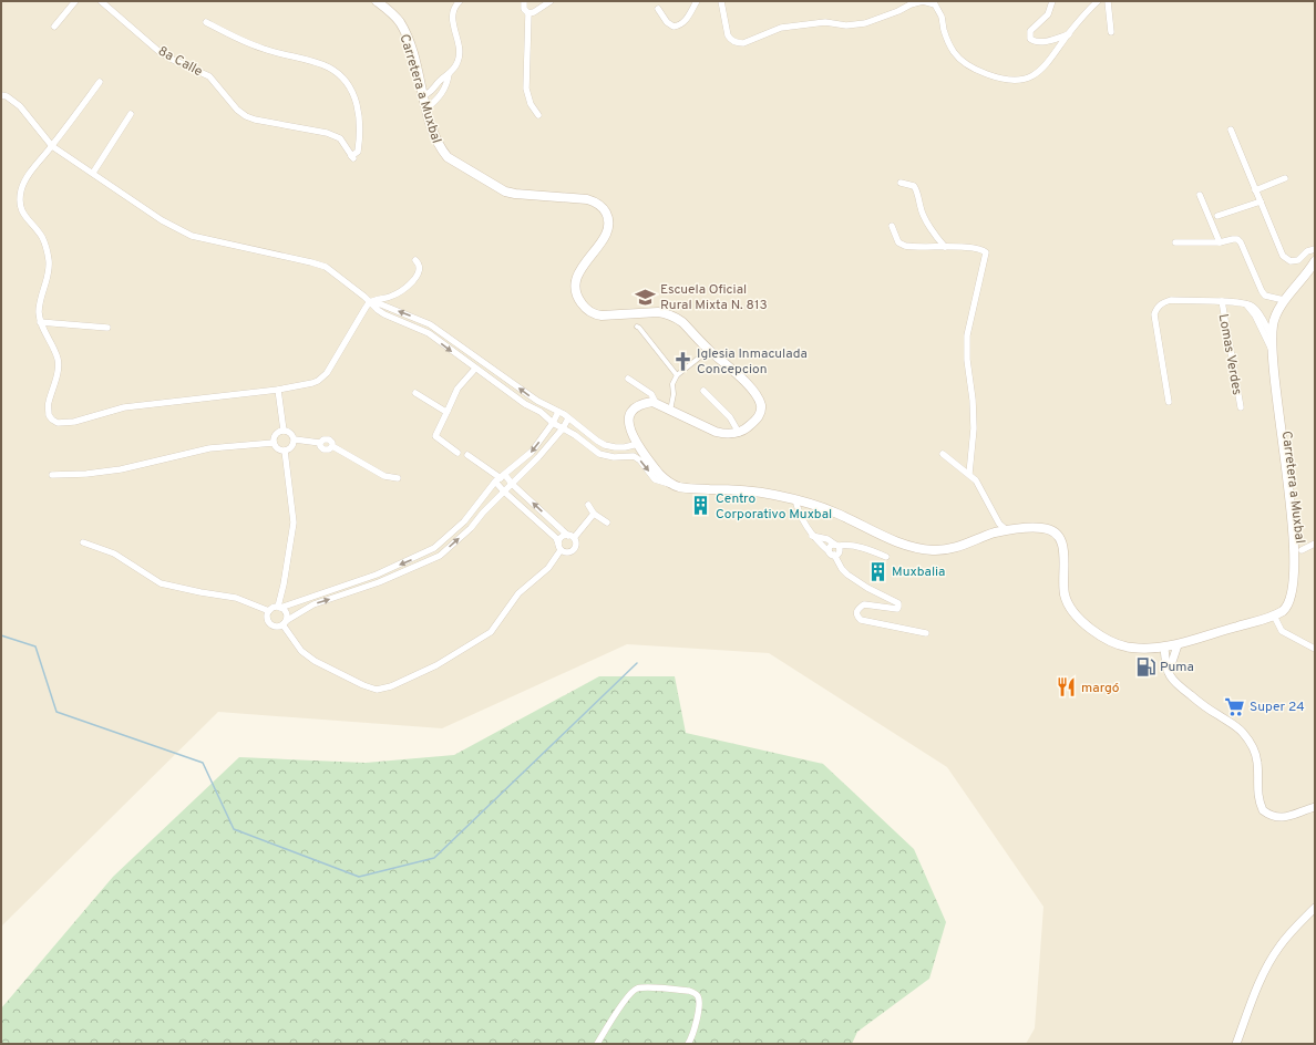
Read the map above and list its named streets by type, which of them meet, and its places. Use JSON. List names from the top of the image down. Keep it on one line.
{"streets":{"main road":["Carretera a Muxbal"],"street":["8a Calle","Lomas Verdes"]},"crossings":[["Carretera a Muxbal","Lomas Verdes"]],"places":{"school or university":["Escuela Oficial Rural Mixta N. 813"],"church":["Iglesia Inmaculada Concepcion"],"building":["Centro Corporativo Muxbal","Muxbalia"],"fuel station":["Puma"],"restaurant":["margó"],"supermarket":["Super 24"]}}
